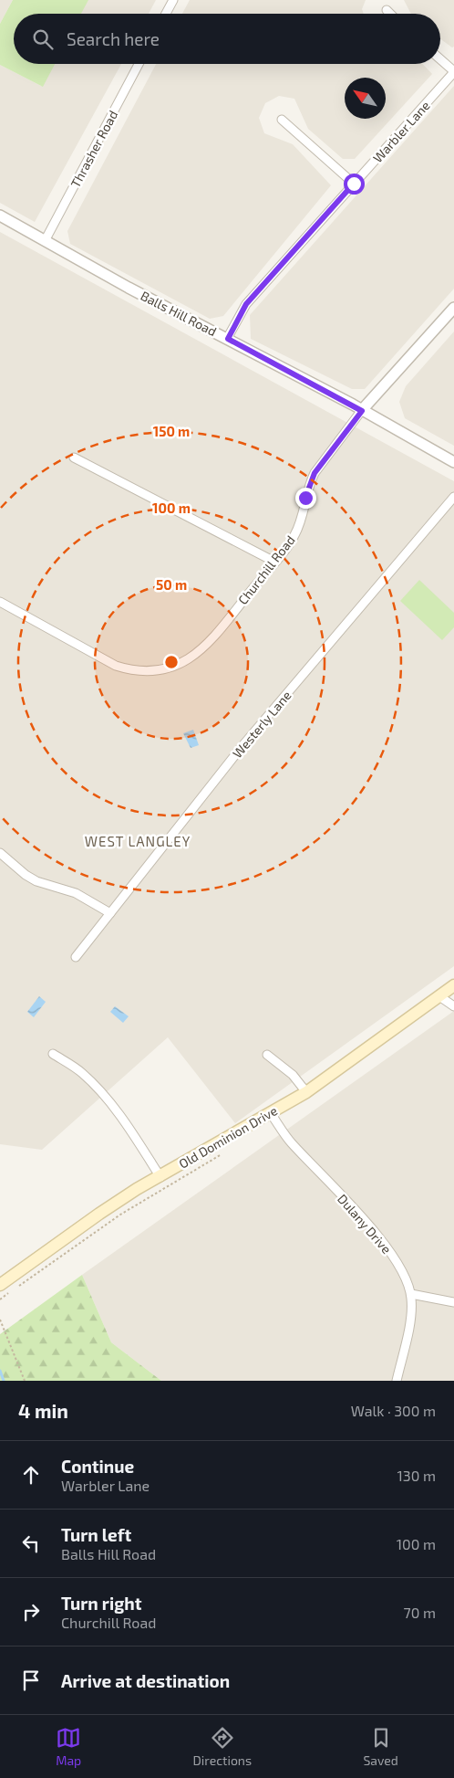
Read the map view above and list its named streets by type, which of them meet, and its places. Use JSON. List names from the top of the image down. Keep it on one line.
{"streets":{"main road":["Old Dominion Drive"],"street":["Warbler Lane","Thrasher Road","Balls Hill Road","Churchill Road","Westerly Lane","Dulany Drive"]},"crossings":[["Warbler Lane","Balls Hill Road"],["Thrasher Road","Balls Hill Road"],["Balls Hill Road","Churchill Road"],["Old Dominion Drive","Dulany Drive"]],"districts":["WEST LANGLEY"],"north":"top left","page":{"search":"Search here","heading":["4 min","Walk · 300 m"],"list":[["Continue","Warbler Lane","130 m"],["Turn left","Balls Hill Road","100 m"],["Turn right","Churchill Road","70 m"],"Arrive at destination"],"nav":["Map","Directions","Saved"]},"rings":["150 m","100 m","50 m"]}
